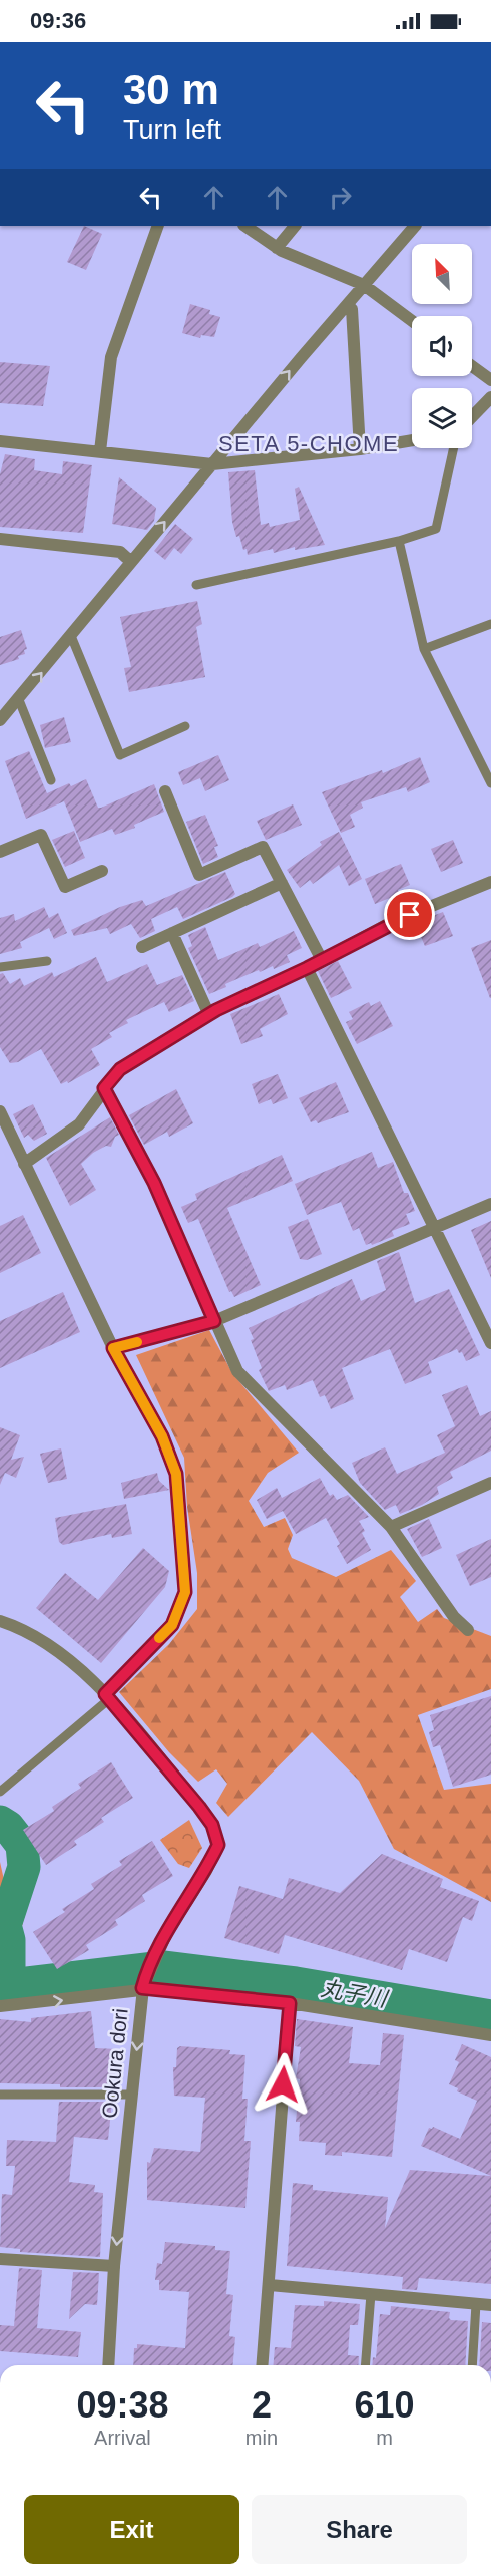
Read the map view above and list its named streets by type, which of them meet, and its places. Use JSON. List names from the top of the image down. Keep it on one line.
{"streets":{"street":["Ookura dori"]},"districts":["SETA 5-CHOME"],"water":["丸子川"],"north":"top left","page":{"status":"09:36","turn":["30 m","Turn left"],"eta":["09:38","Arrival","2","min","610","m"],"buttons":["Exit","Share"]}}
